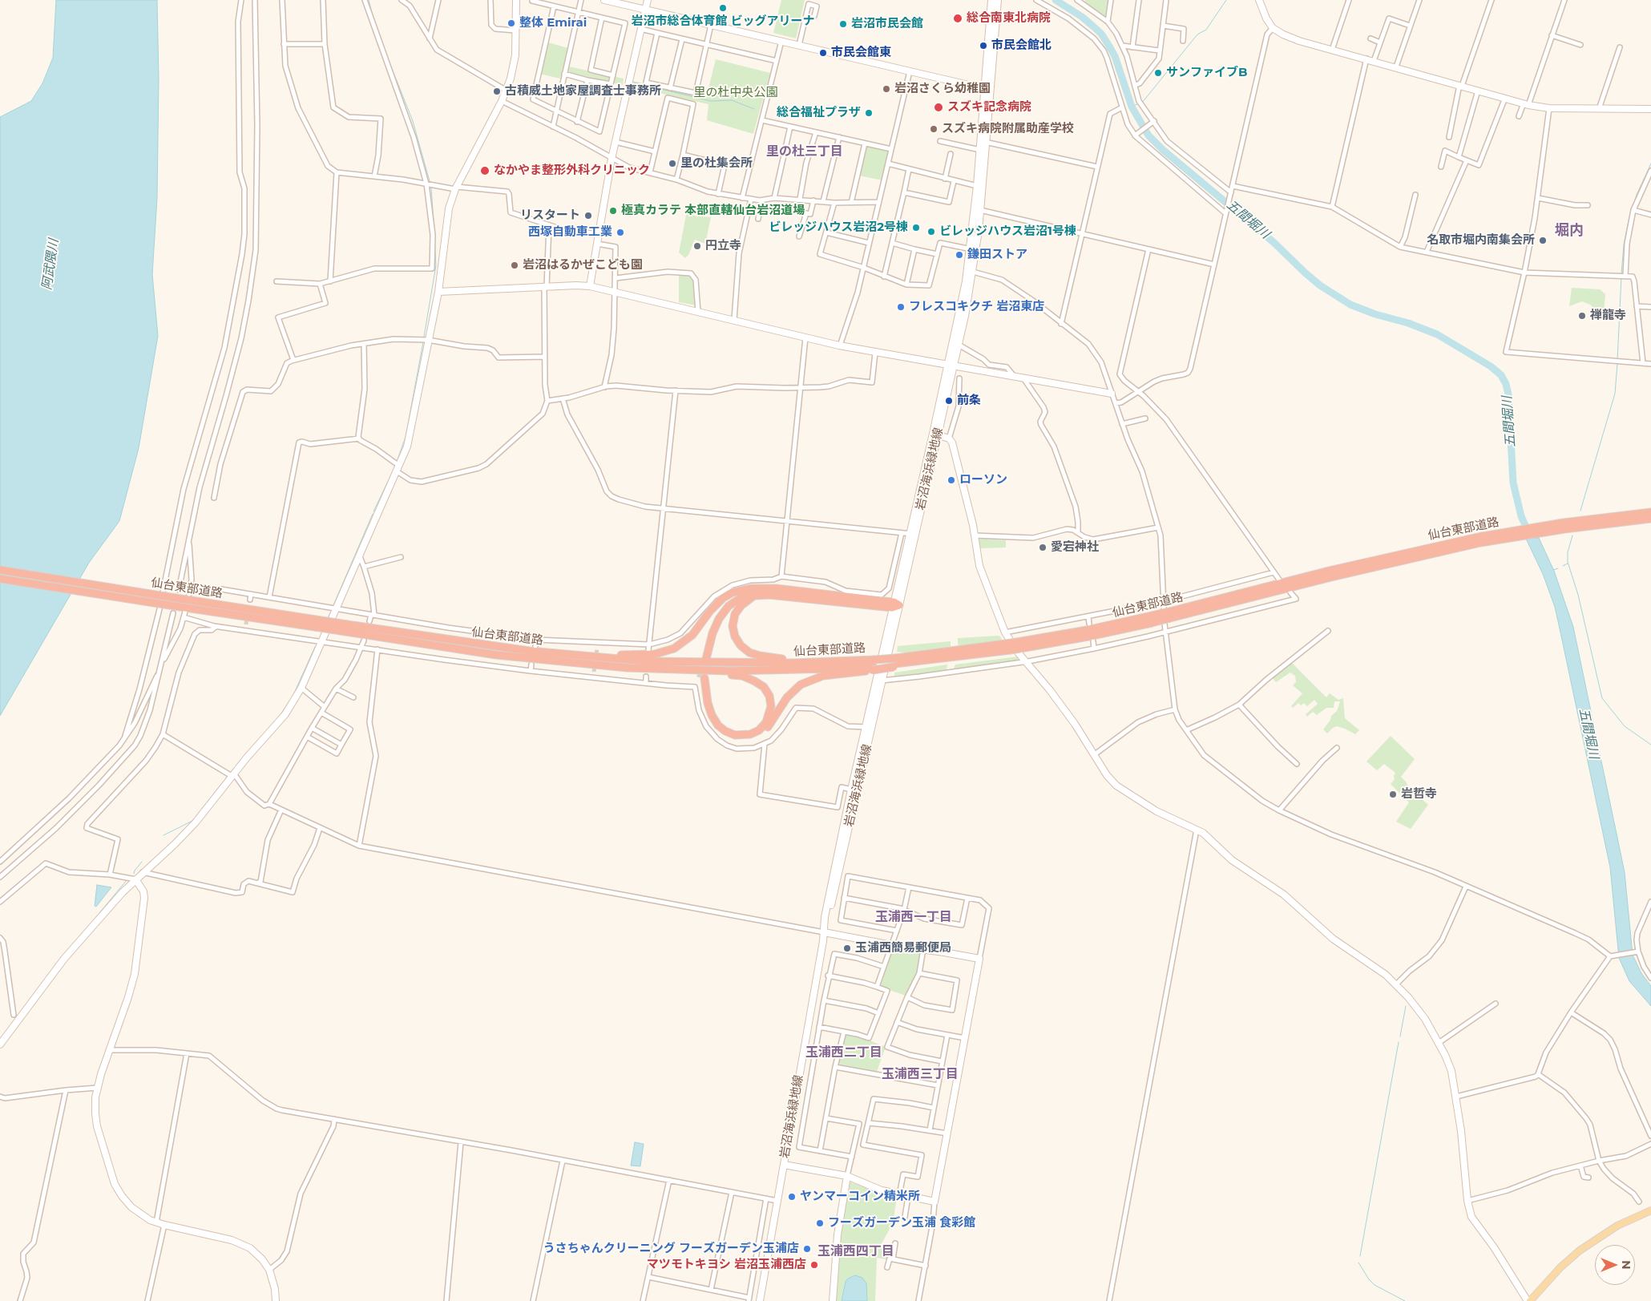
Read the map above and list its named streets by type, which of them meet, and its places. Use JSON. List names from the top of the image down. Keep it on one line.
{"streets":{"highway":["仙台東部道路"],"street":["岩沼海浜緑地線"]},"districts":["里の杜三丁目","堀内","玉浦西一丁目","玉浦西二丁目","玉浦西三丁目","玉浦西四丁目"],"water":["五間堀川","阿武隈川"],"parks":["里の杜中央公園"],"places":["岩沼市総合体育館 ビッグアリーナ","総合南東北病院","整体 Emirai","岩沼市民会館","市民会館北","市民会館東","サンファイブB","岩沼さくら幼稚園","古積威土地家屋調査士事務所","スズキ記念病院","総合福祉プラザ","スズキ病院附属助産学校","里の杜集会所","なかやま整形外科クリニック","極真カラテ 本部直轄仙台岩沼道場","リスタート","ビレッジハウス岩沼2号棟","ビレッジハウス岩沼1号棟","西塚自動車工業","名取市堀内南集会所","円立寺","鎌田ストア","岩沼はるかぜこども園","フレスコキクチ 岩沼東店","禅龍寺","前条","ローソン","愛宕神社","岩哲寺","玉浦西簡易郵便局","ヤンマーコイン精米所","フーズガーデン玉浦 食彩館","うさちゃんクリーニング フーズガーデン玉浦店","マツモトキヨシ 岩沼玉浦西店"],"north":"right"}
